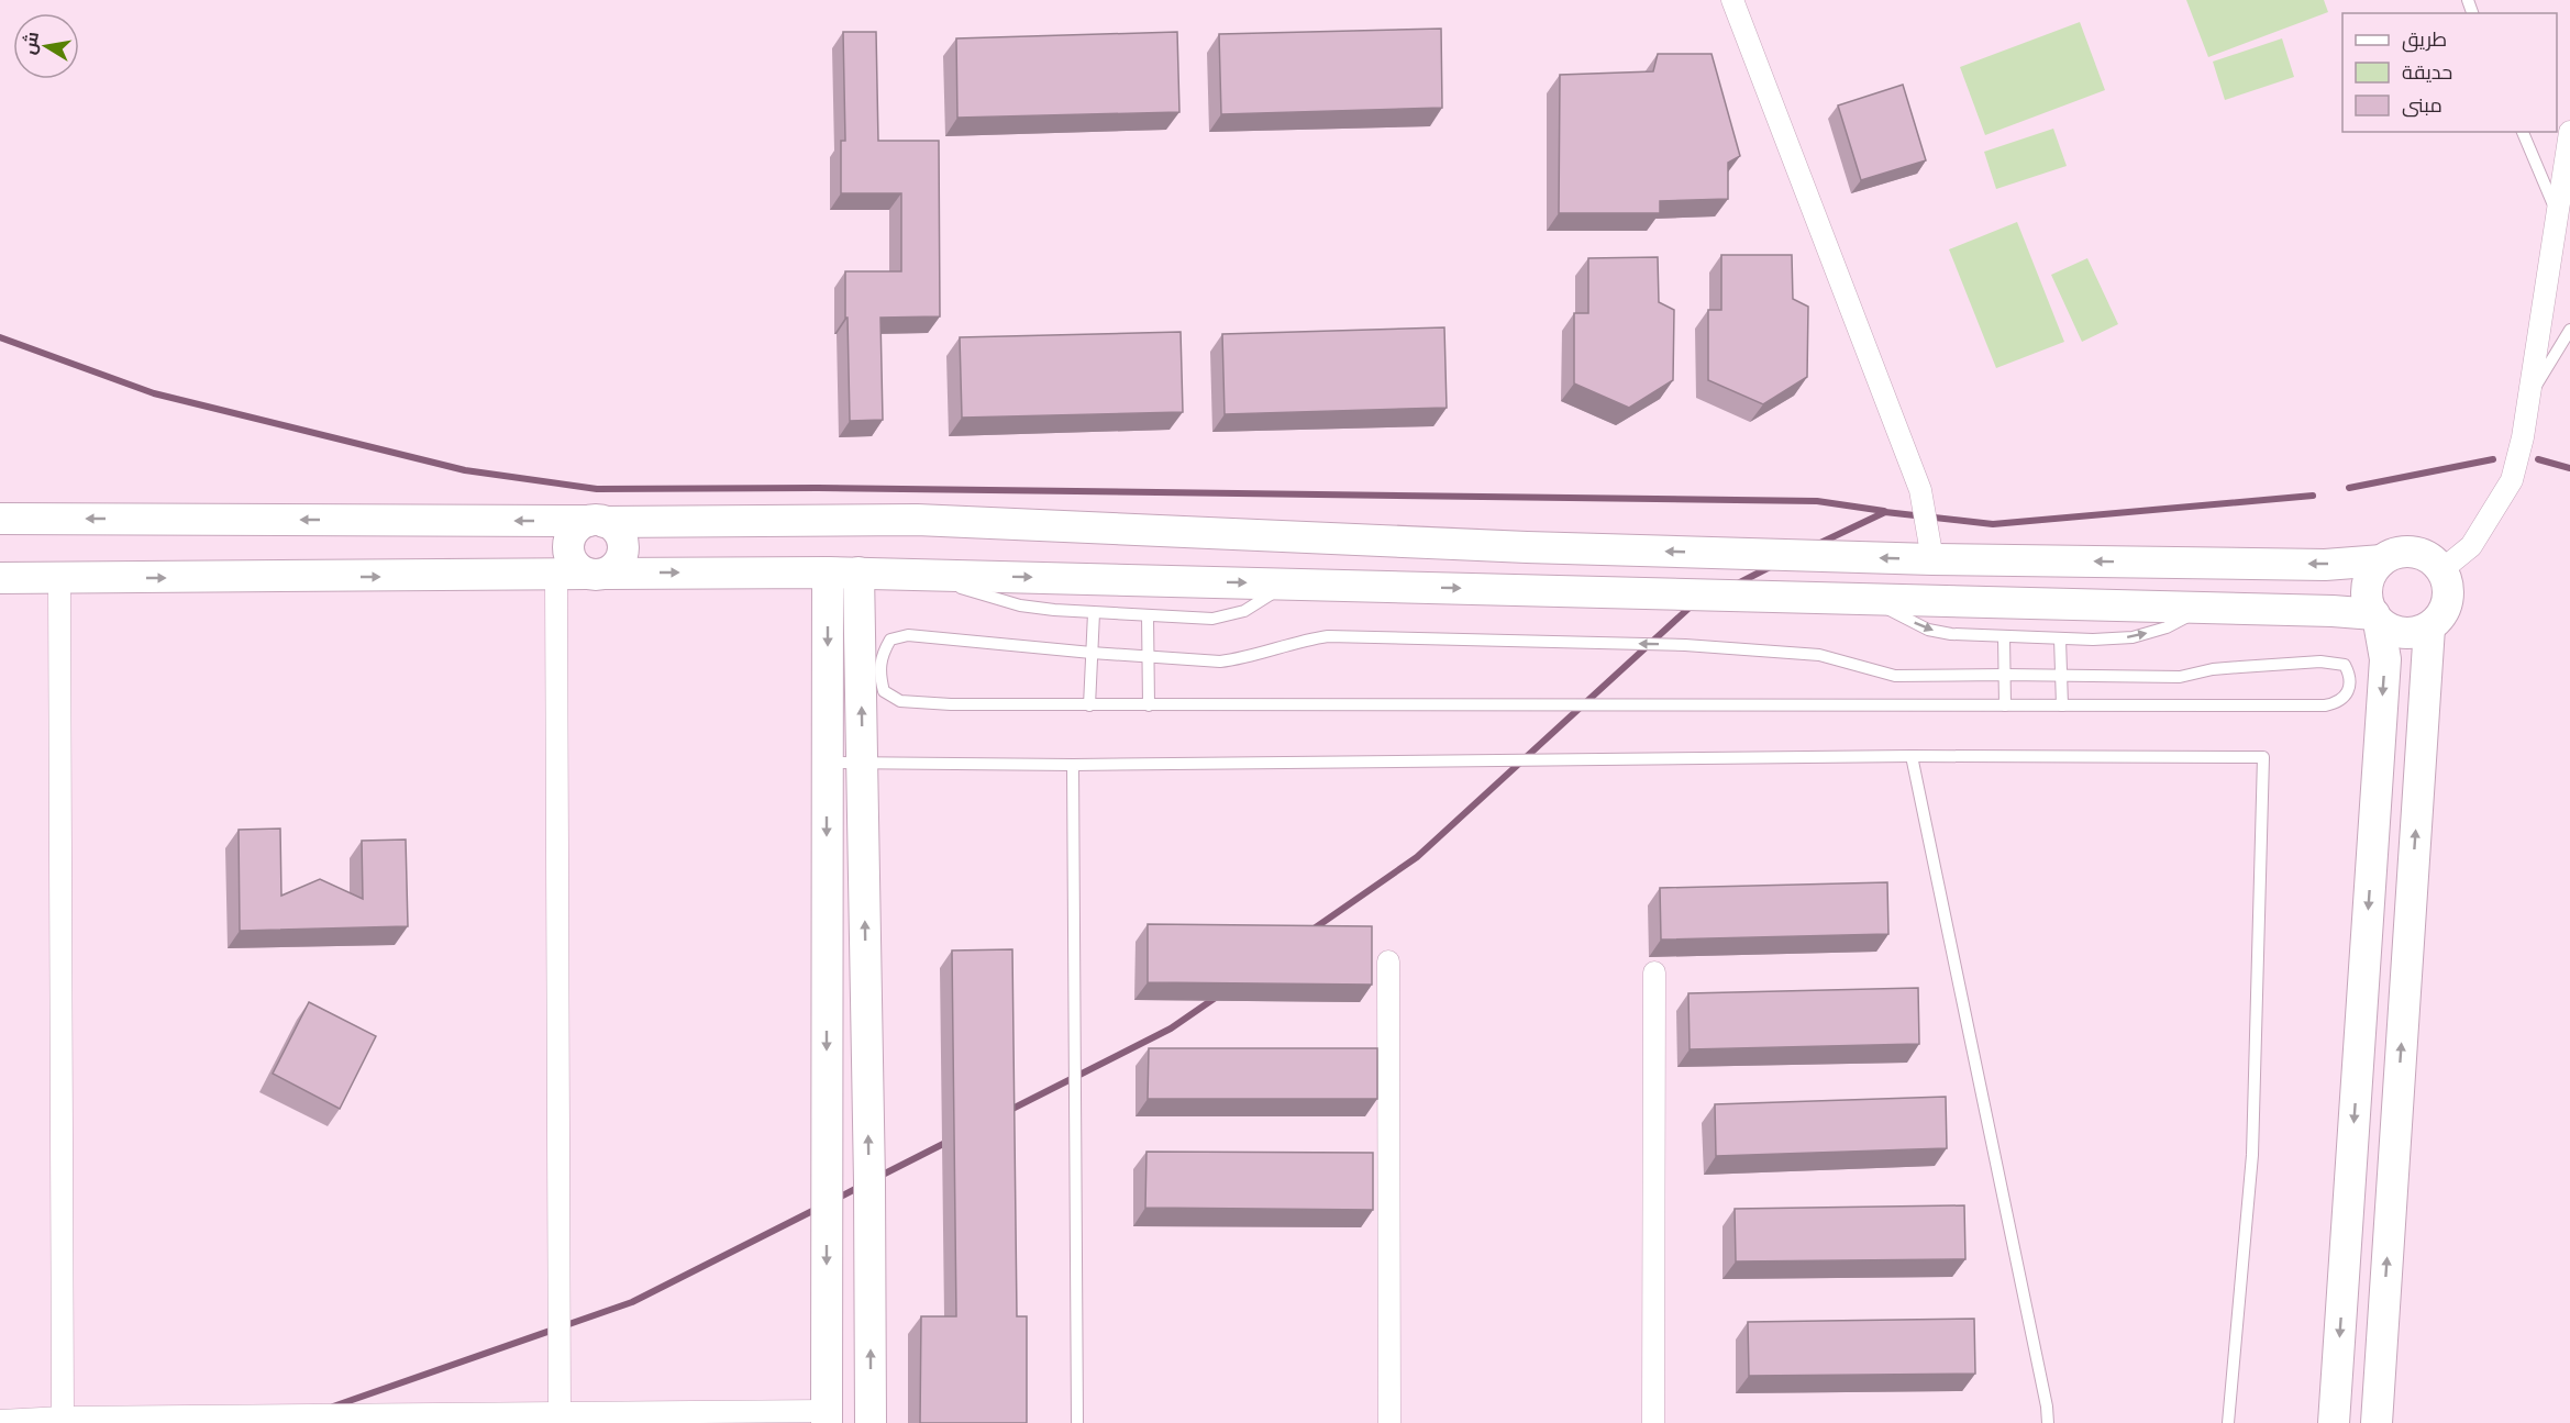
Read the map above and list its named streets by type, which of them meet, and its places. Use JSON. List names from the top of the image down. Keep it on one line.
{"legend":["طريق","حديقة","مبنى"],"north":"left"}
